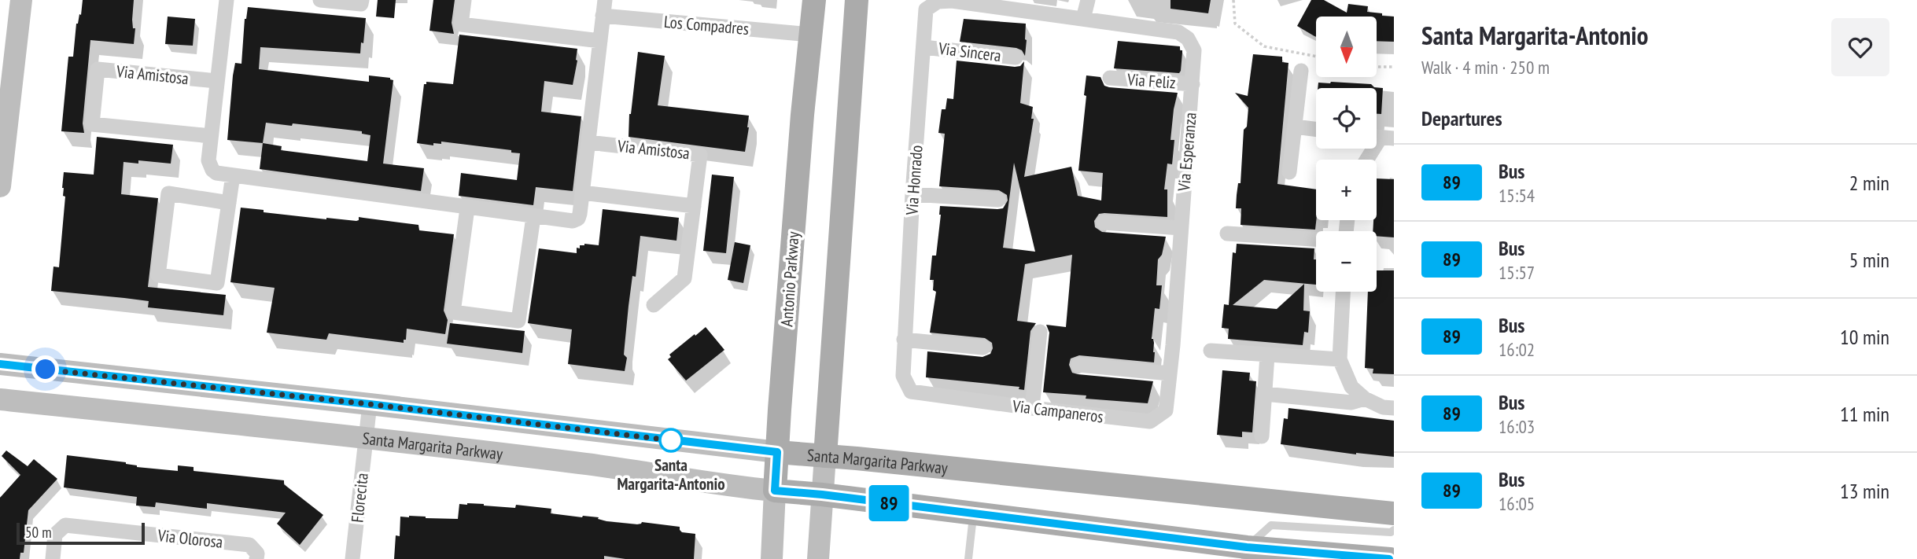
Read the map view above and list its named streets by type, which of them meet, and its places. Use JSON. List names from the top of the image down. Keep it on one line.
{"streets":{"main road":["Antonio Parkway","Santa Margarita Parkway"],"street":["Los Compadres","Via Sincera","Via Amistosa","Via Feliz","Via Esperanza","Via Honrado","Via Campaneros","Florecita","Via Olorosa"]},"crossings":[["Los Compadres","Antonio Parkway"],["Via Sincera","Via Honrado"],["Via Feliz","Via Esperanza"],["Via Esperanza","Via Honrado"],["Via Esperanza","Via Campaneros"],["Via Honrado","Via Campaneros"],["Antonio Parkway","Santa Margarita Parkway"],["Santa Margarita Parkway","Florecita"]],"places":["Santa Margarita-Antonio"],"lines":["bus line 89"],"scale_bar":"50 m","north":"bottom","page":{"on_map":"89","heading":[["Santa Margarita-Antonio","Walk · 4 min · 250 m"],"Departures"],"map_buttons":["+","−"],"list":[{"mark":"89","name":"Bus","note":"15:54","value":"2 min"},{"mark":"89","name":"Bus","note":"15:57","value":"5 min"},{"mark":"89","name":"Bus","note":"16:02","value":"10 min"},{"mark":"89","name":"Bus","note":"16:03","value":"11 min"},{"mark":"89","name":"Bus","note":"16:05","value":"13 min"}],"scale":"50 m"}}
